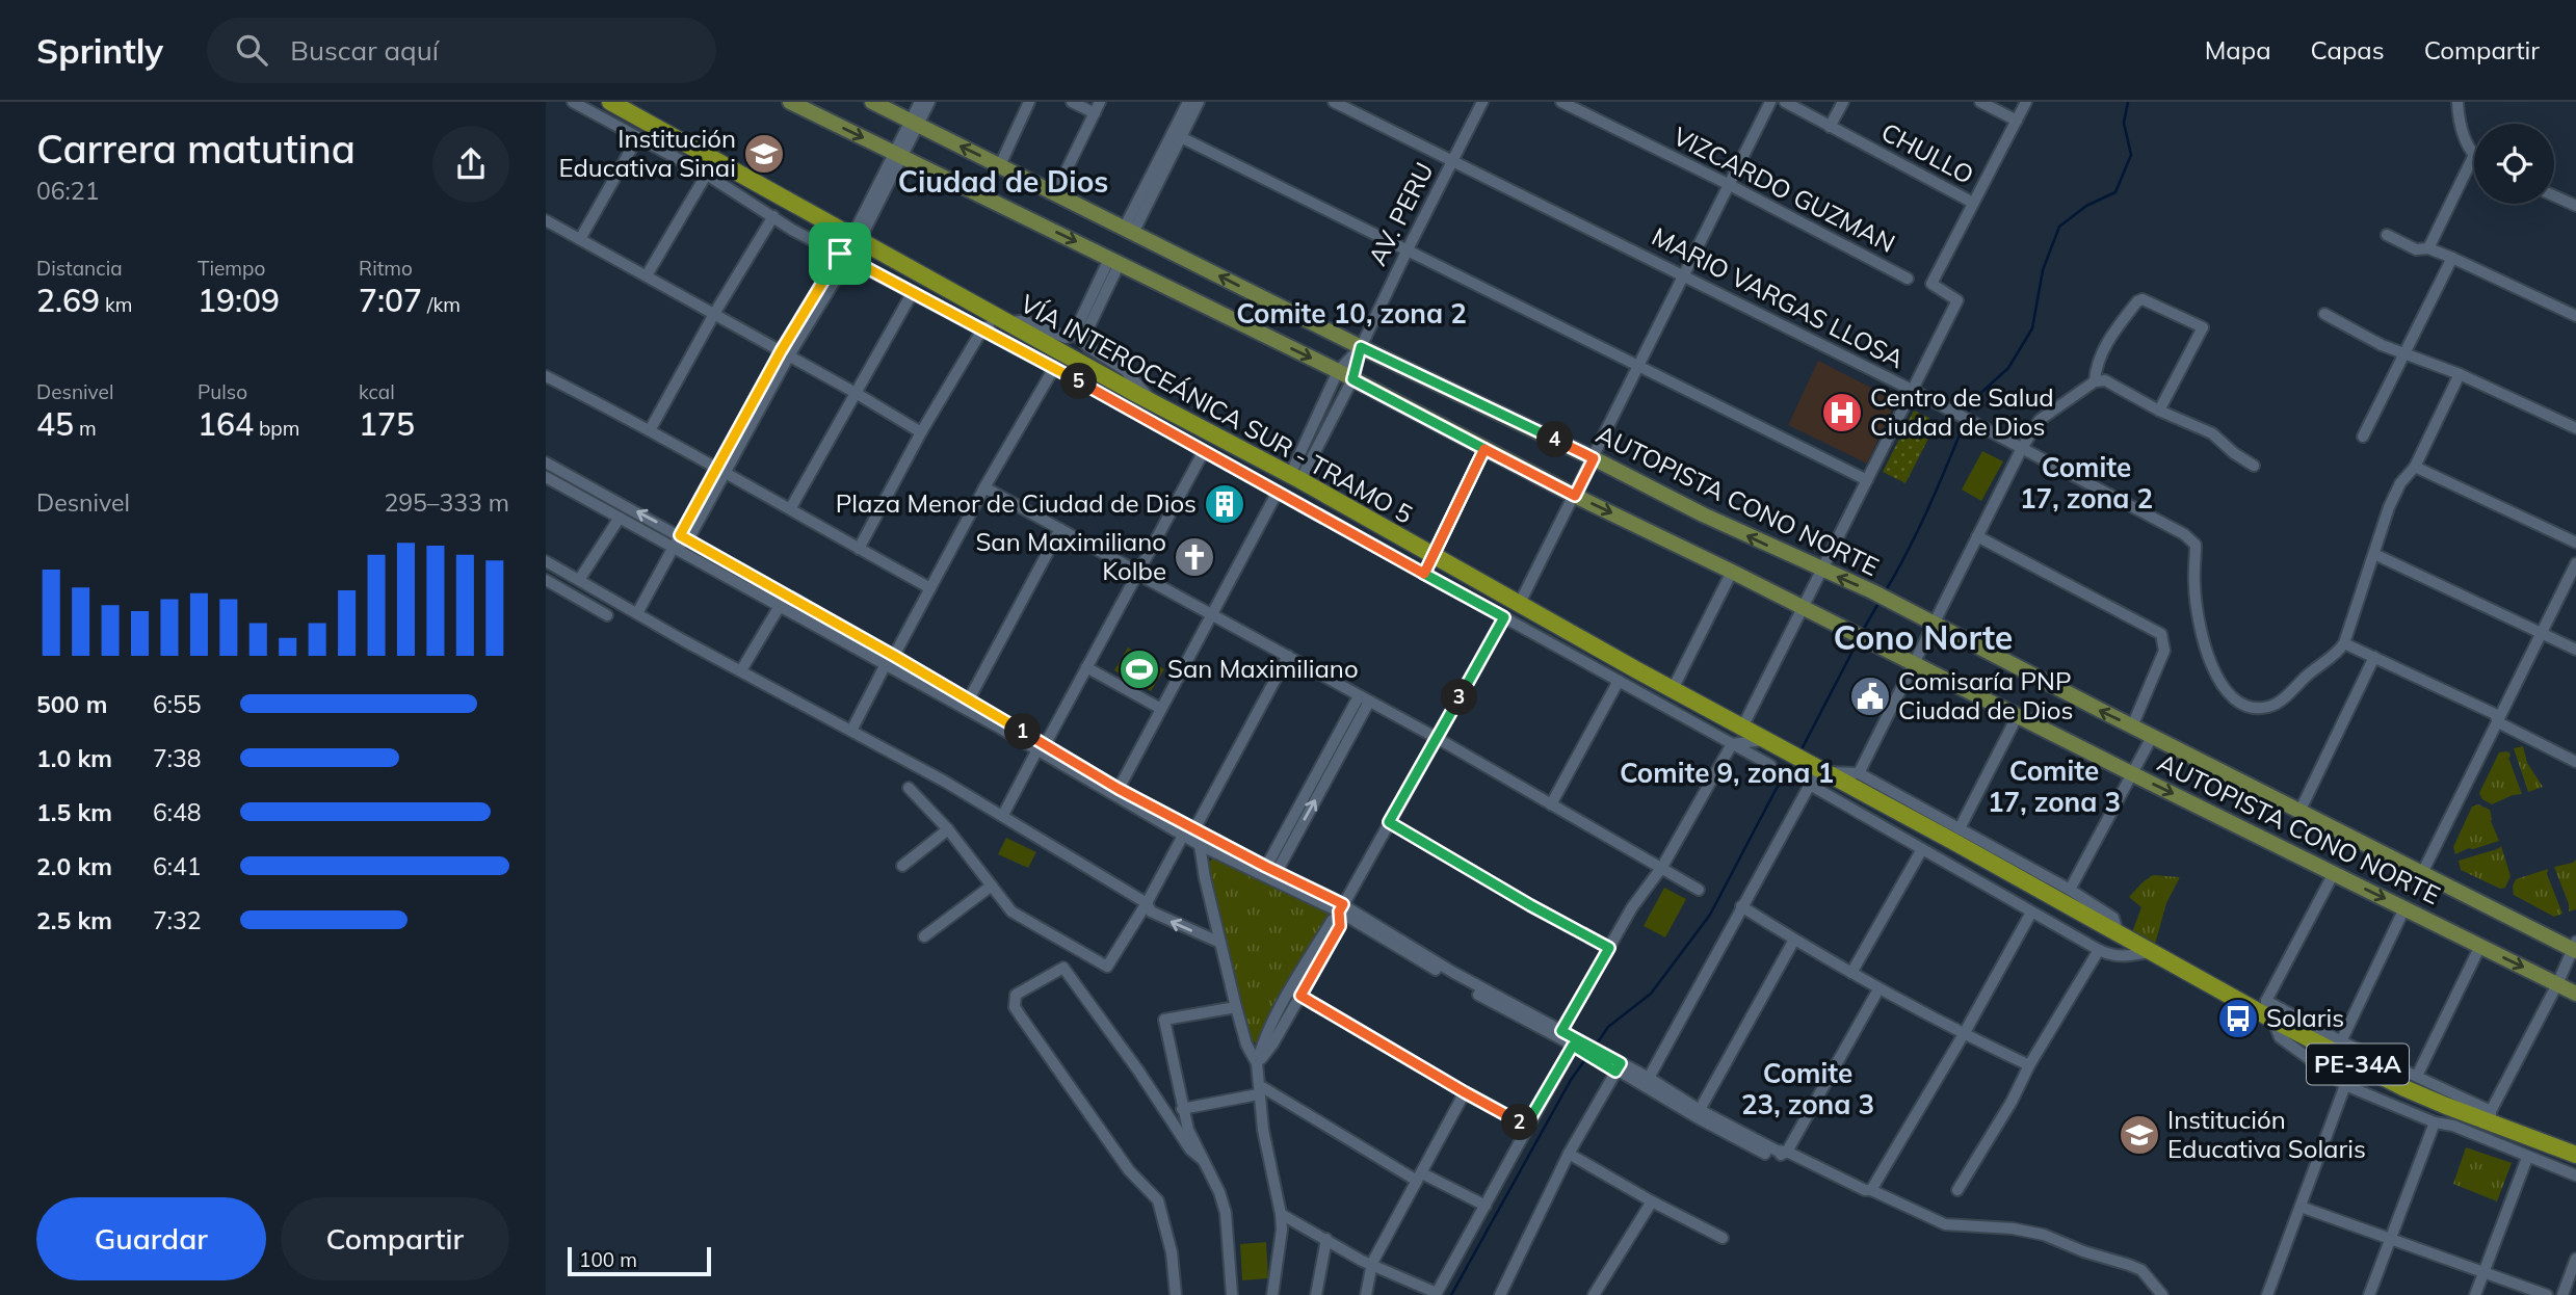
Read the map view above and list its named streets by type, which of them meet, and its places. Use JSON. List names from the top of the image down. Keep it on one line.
{"streets":{"highway":["VÍA INTEROCEÁNICA SUR - TRAMO 5","PE-34A"],"main road":["AUTOPISTA CONO NORTE"],"street":["CHULLO","VIZCARDO GUZMAN","AV. PERU","MARIO VARGAS LLOSA"]},"crossings":[["AV. PERU","MARIO VARGAS LLOSA"],["AV. PERU","AUTOPISTA CONO NORTE"]],"districts":["Ciudad de Dios","Comite 10, zona 2","Comite 17, zona 2","Cono Norte","Comite 17, zona 3","Comite 9, zona 1","Comite 23, zona 3"],"places":{"school or university":["Institución Educativa Sinai","Institución Educativa Solaris"],"hospital":["Centro de Salud Ciudad de Dios"],"building":["Plaza Menor de Ciudad de Dios"],"church":["San Maximiliano Kolbe"],"sports":["San Maximiliano"],"public building":["Comisaría PNP Ciudad de Dios"],"bus stop":["Solaris"]},"scale_bar":"100 m","page":{"header":"Sprintly","search":"Buscar aquí","nav":["Mapa","Capas","Compartir"],"heading":["Carrera matutina","06:21"],"stats":[["Distancia","2.69 km"],["Tiempo","19:09"],["Ritmo","7:07 /km"],["Desnivel","45 m"],["Pulso","164 bpm"],["kcal","175"]],"pins":["5","4","3","1","2"],"chart":["Desnivel","295–333 m"],"list":[{"name":"500 m","note":"6:55"},{"name":"1.0 km","note":"7:38"},{"name":"1.5 km","note":"6:48"},{"name":"2.0 km","note":"6:41"},{"name":"2.5 km","note":"7:32"}],"buttons":["Guardar","Compartir"],"scale":"100 m"}}
